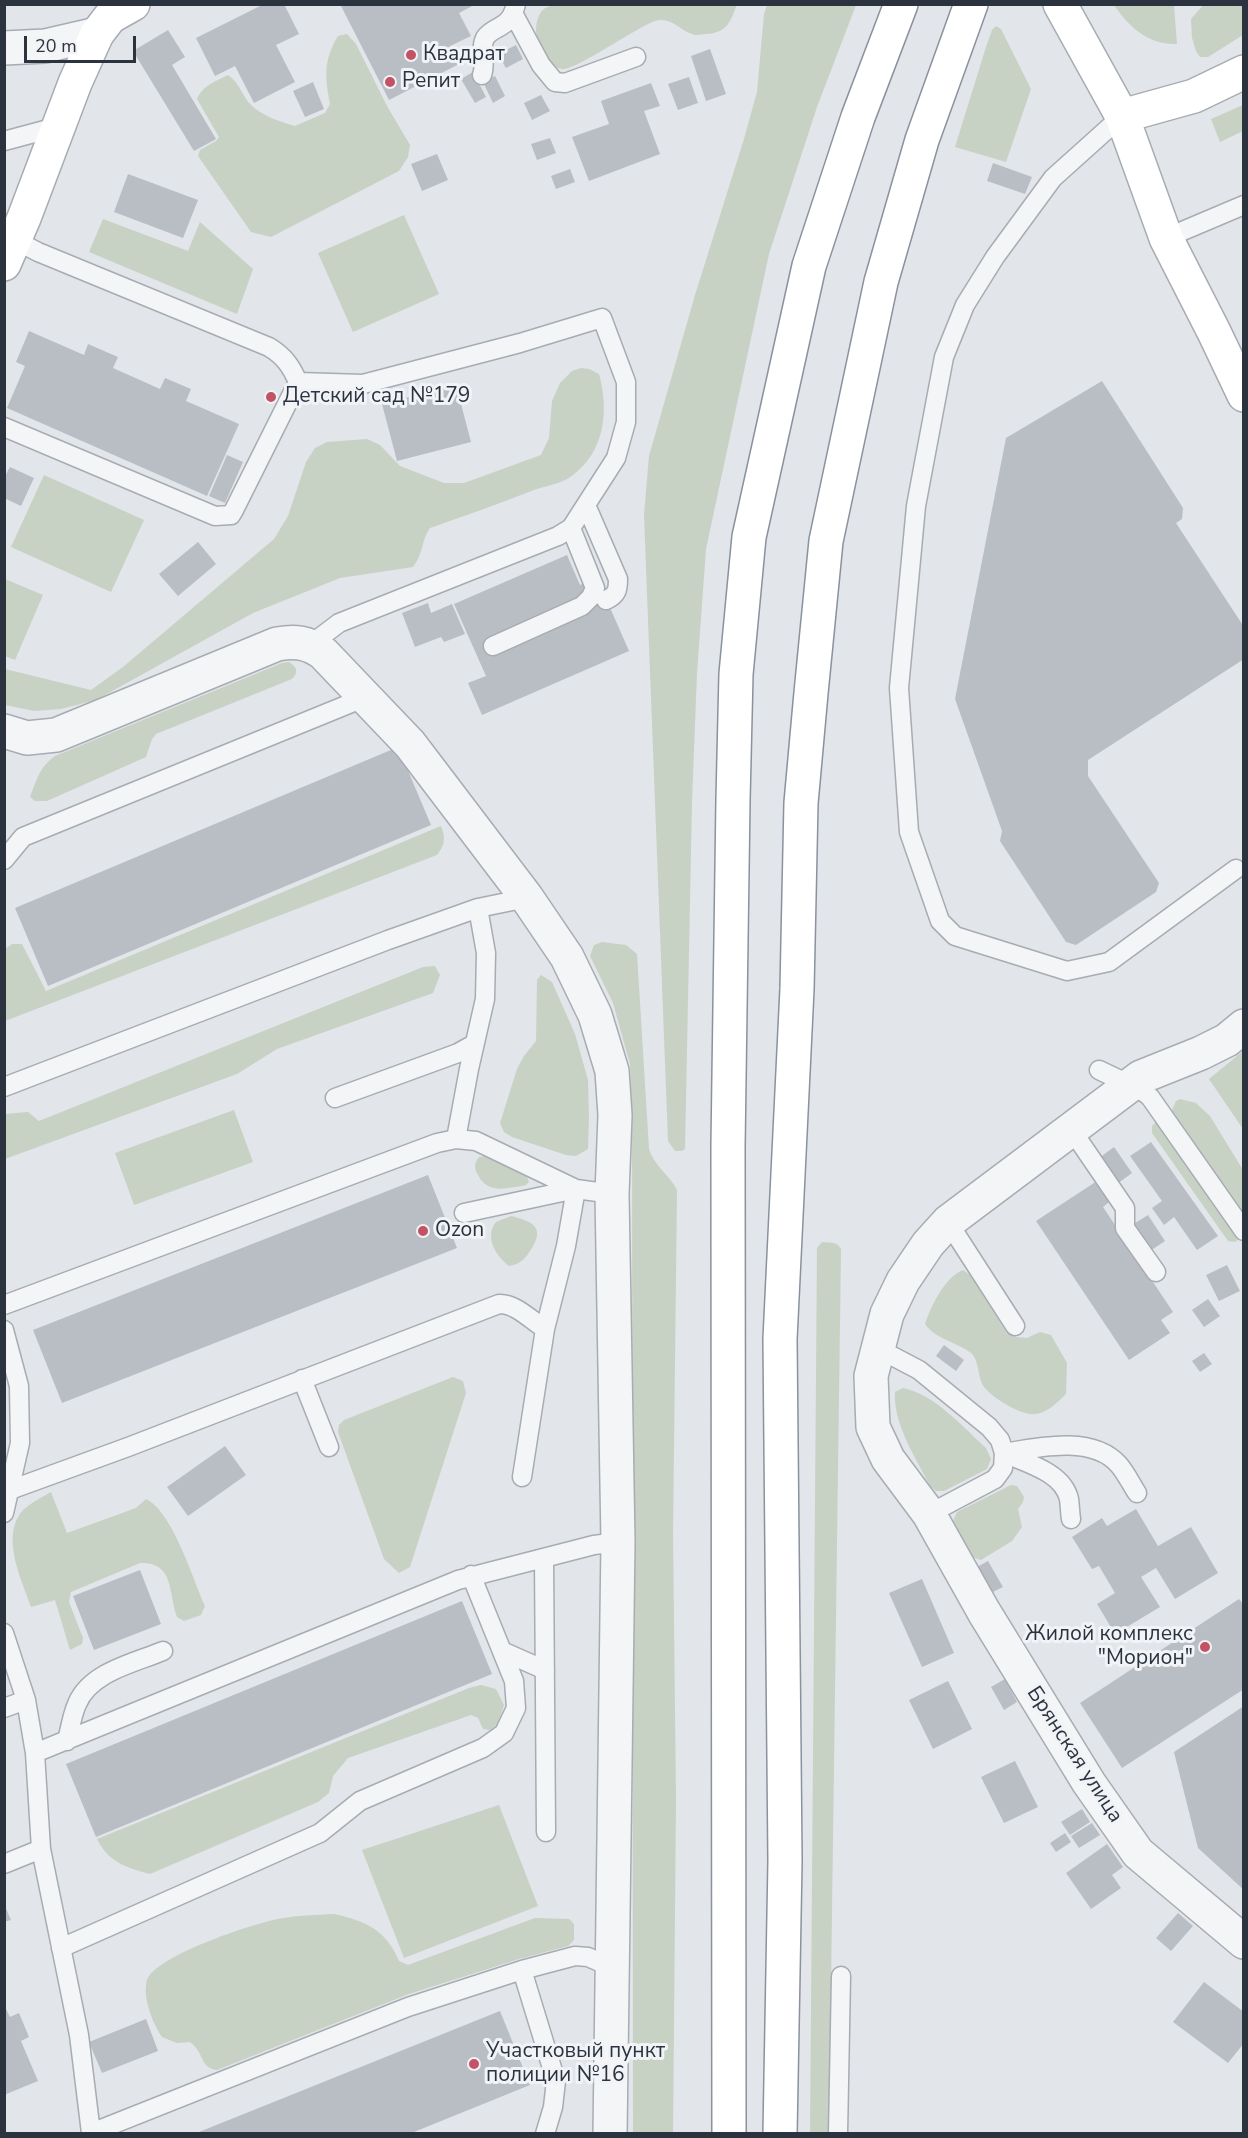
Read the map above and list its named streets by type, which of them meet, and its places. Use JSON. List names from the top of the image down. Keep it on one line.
{"streets":{"street":["Брянская улица"]},"places":["Квадрат","Репит","Детский сад №179","Ozon","Жилой комплекс \"Морион\"","Участковый пункт полиции №16"],"scale_bar":"20 m"}
